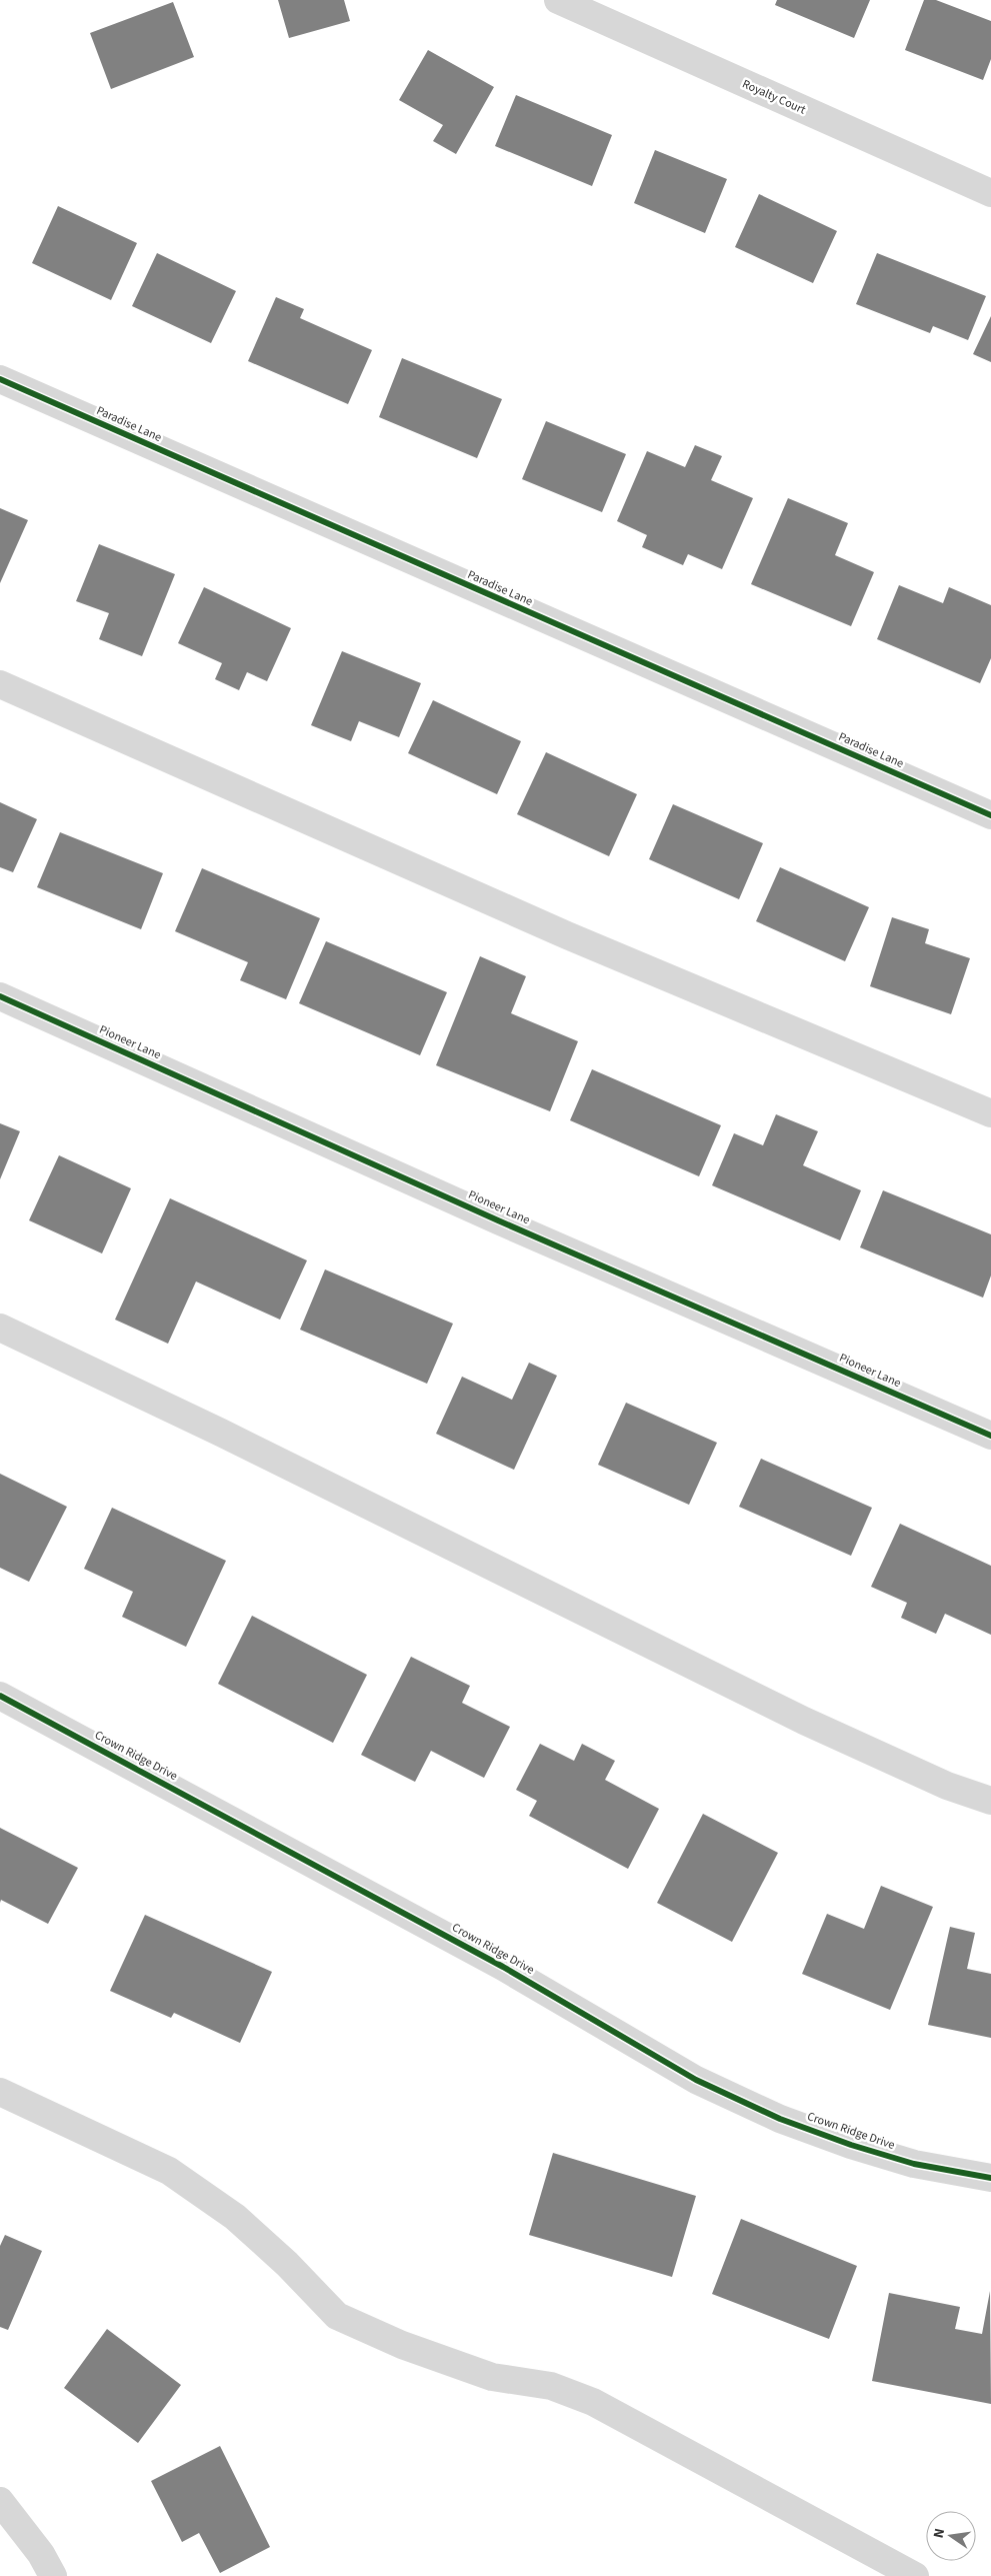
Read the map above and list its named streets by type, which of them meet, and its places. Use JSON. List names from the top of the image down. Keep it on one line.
{"streets":{"street":["Royalty Court","Paradise Lane","Pioneer Lane","Crown Ridge Drive"]},"north":"left"}
